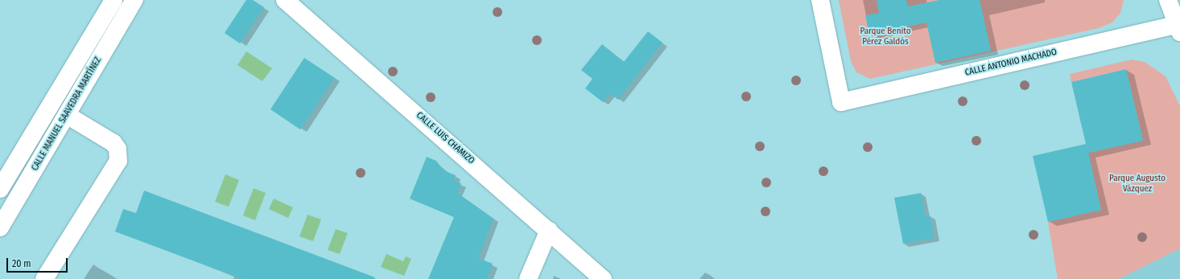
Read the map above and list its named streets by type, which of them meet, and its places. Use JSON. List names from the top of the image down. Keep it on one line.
{"streets":{"street":["CALLE ANTONIO MACHADO","CALLE MANUEL SAAVEDRA MARTÍNEZ","CALLE LUIS CHAMIZO"]},"parks":["Parque Benito Pérez Galdós","Parque Augusto Vázquez"],"scale_bar":"20 m"}
